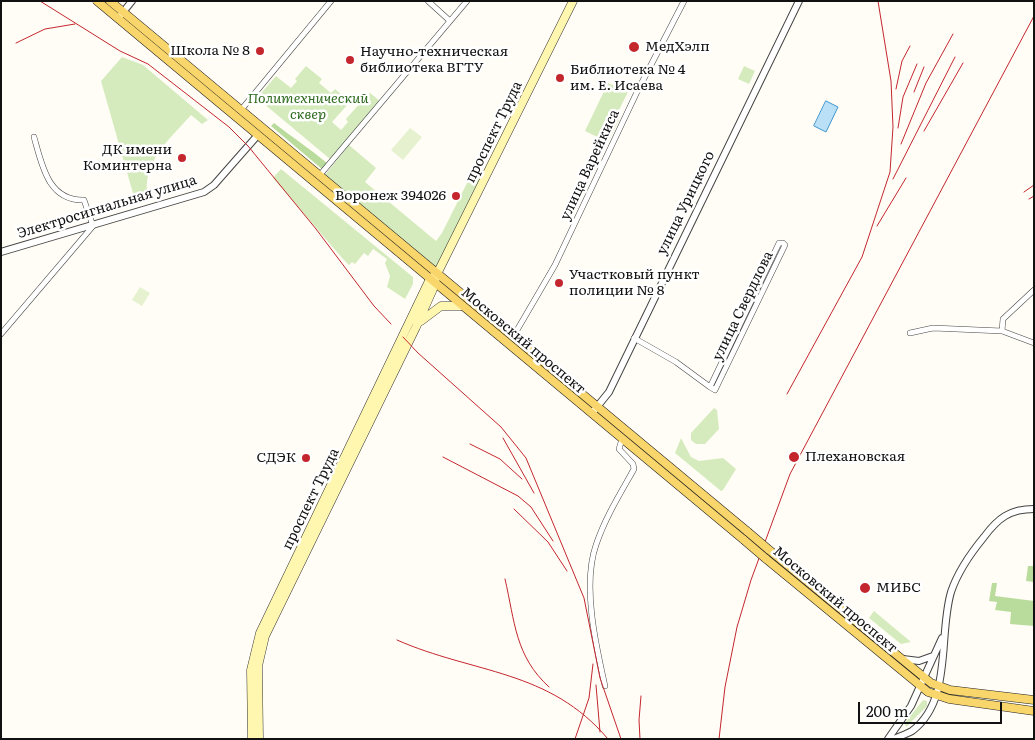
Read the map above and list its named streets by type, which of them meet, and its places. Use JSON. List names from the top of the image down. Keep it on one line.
{"streets":{"main road":["проспект Труда","Московский проспект"],"street":["улица Варейкиса","улица Урицкого","Электросигнальная улица","улица Свердлова"]},"crossings":[["проспект Труда","Московский проспект"],["улица Варейкиса","Московский проспект"],["улица Урицкого","Московский проспект"],["Электросигнальная улица","Московский проспект"]],"parks":["Политехнический сквер"],"places":["МедХэлп","Школа № 8","Научно-техническая библиотека ВГТУ","Библиотека № 4 им. Е. Исаева","ДК имени Коминтерна","Воронеж 394026","Участковый пункт полиции № 8","Плехановская","СДЭК","МИБС"],"scale_bar":"200 m"}
